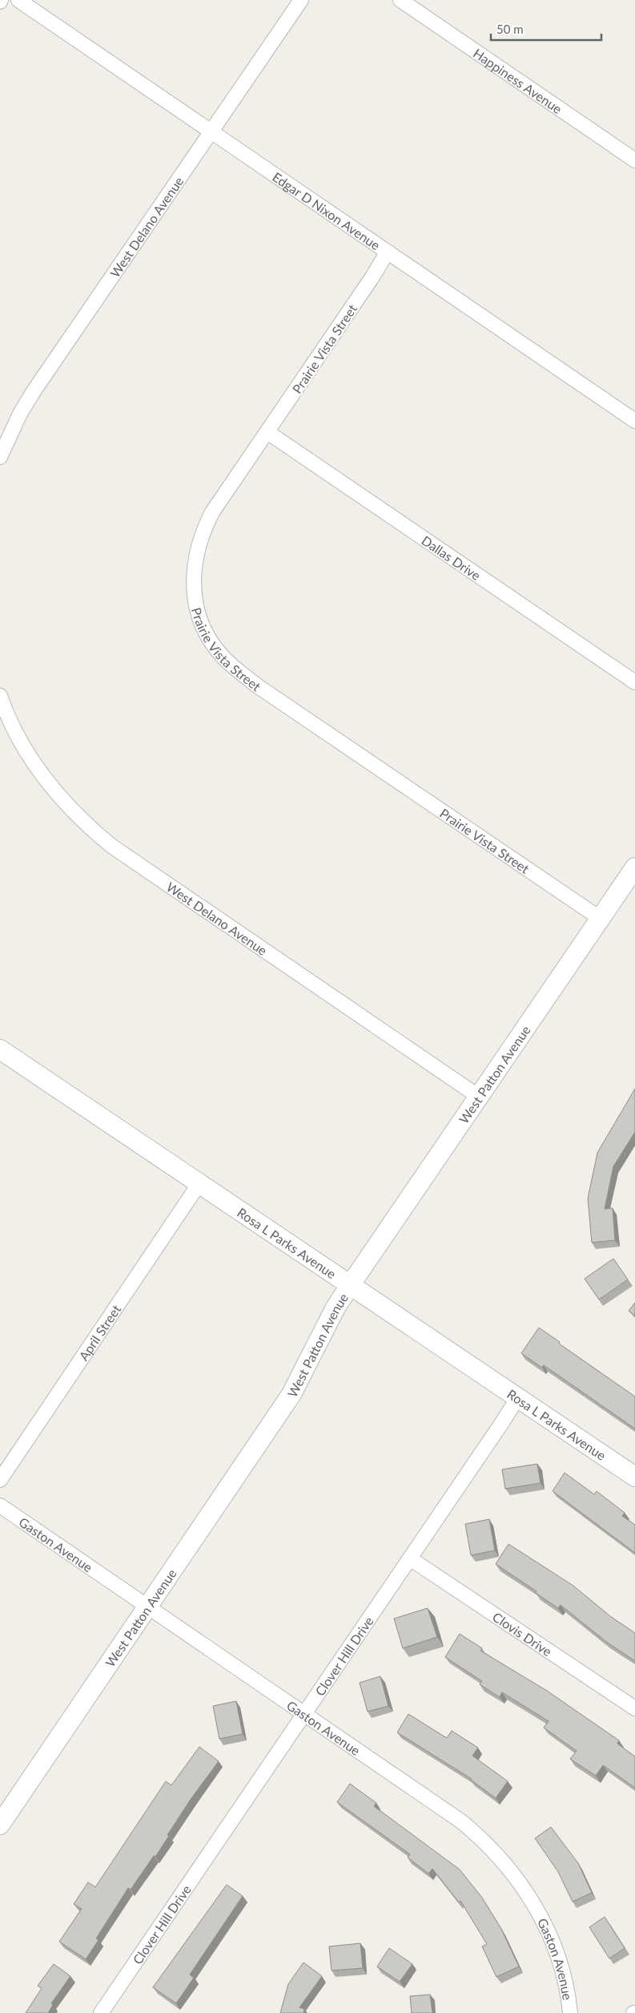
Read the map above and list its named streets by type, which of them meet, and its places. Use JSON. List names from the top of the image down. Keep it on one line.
{"streets":{"street":["Happiness Avenue","Edgar D Nixon Avenue","West Delano Avenue","Prairie Vista Street","Dallas Drive","West Patton Avenue","Rosa L Parks Avenue","April Street","Gaston Avenue","Clovis Drive","Clover Hill Drive"]},"crossings":[["Edgar D Nixon Avenue","West Delano Avenue"],["Edgar D Nixon Avenue","Prairie Vista Street"],["West Delano Avenue","West Patton Avenue"],["Prairie Vista Street","Dallas Drive"],["Prairie Vista Street","West Patton Avenue"],["West Patton Avenue","Rosa L Parks Avenue"],["West Patton Avenue","Gaston Avenue"],["Rosa L Parks Avenue","April Street"],["Rosa L Parks Avenue","Clover Hill Drive"],["Gaston Avenue","Clover Hill Drive"],["Clovis Drive","Clover Hill Drive"]],"scale_bar":"50 m"}
